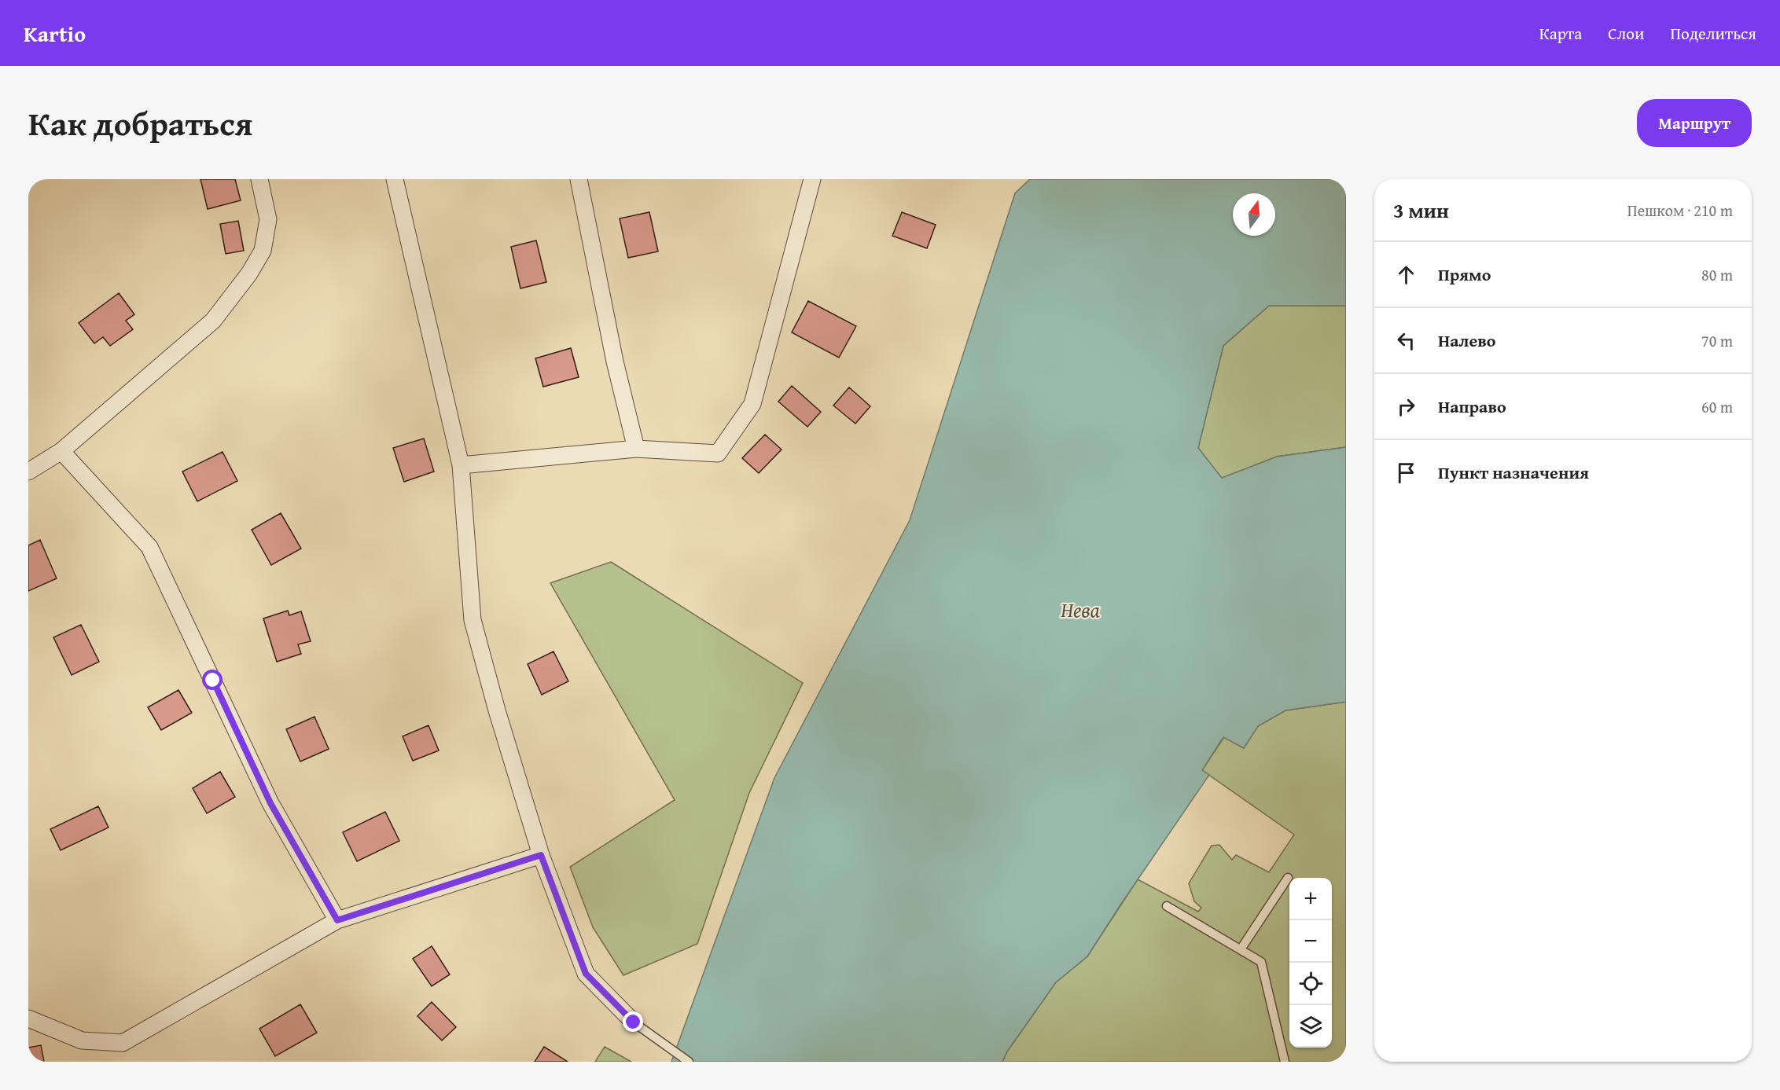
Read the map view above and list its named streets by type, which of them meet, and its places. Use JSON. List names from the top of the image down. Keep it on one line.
{"water":["Нева"],"north":"top","page":{"header":"Kartio","nav":["Карта","Слои","Поделиться"],"title":"Как добраться","buttons":"Маршрут","heading":["3 мин","Пешком · 210 m"],"list":[["Прямо","80 m"],["Налево","70 m"],["Направо","60 m"],"Пункт назначения"],"map_buttons":["+","−"]}}
